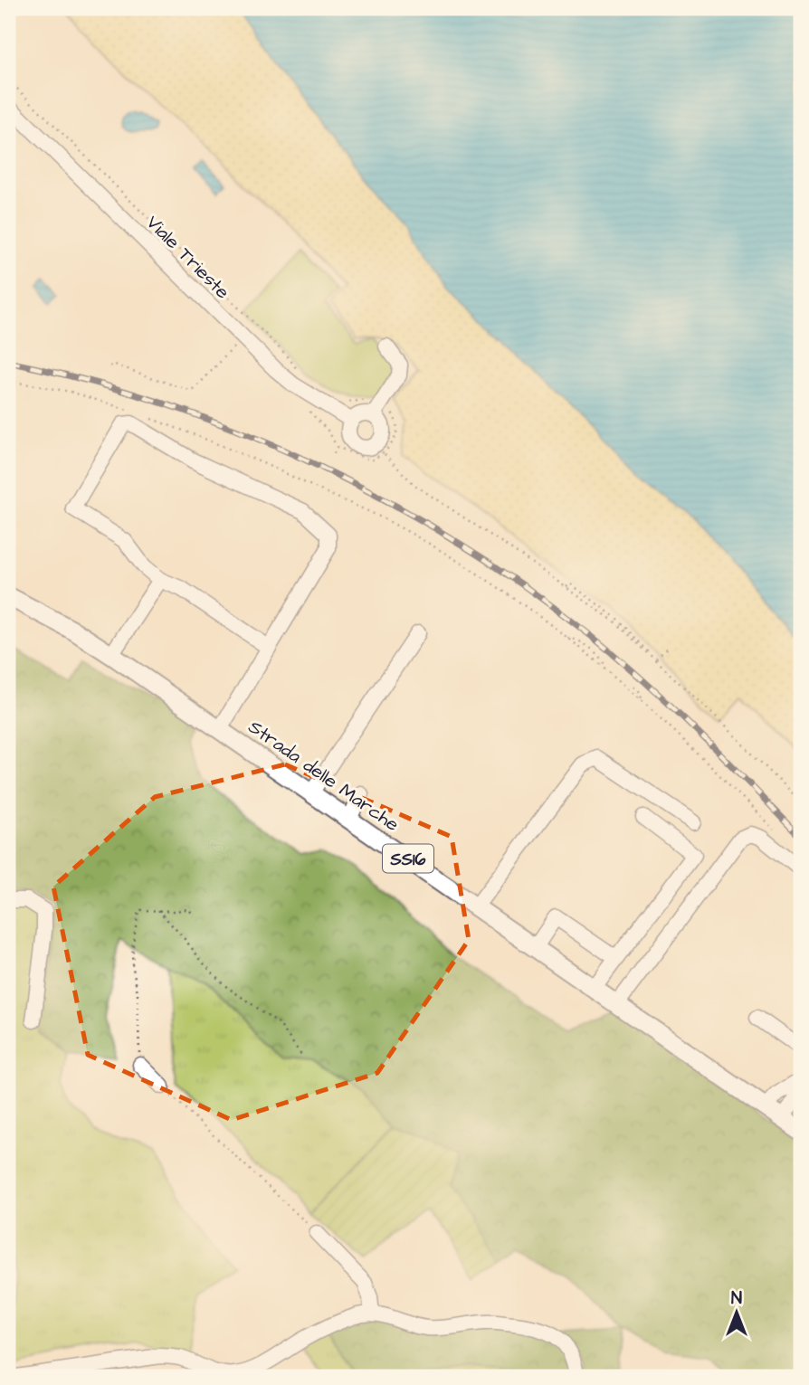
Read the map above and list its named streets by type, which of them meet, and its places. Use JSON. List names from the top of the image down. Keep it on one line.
{"streets":{"main road":["Strada delle Marche","SS16"],"street":["Viale Trieste"]},"north":"top"}
